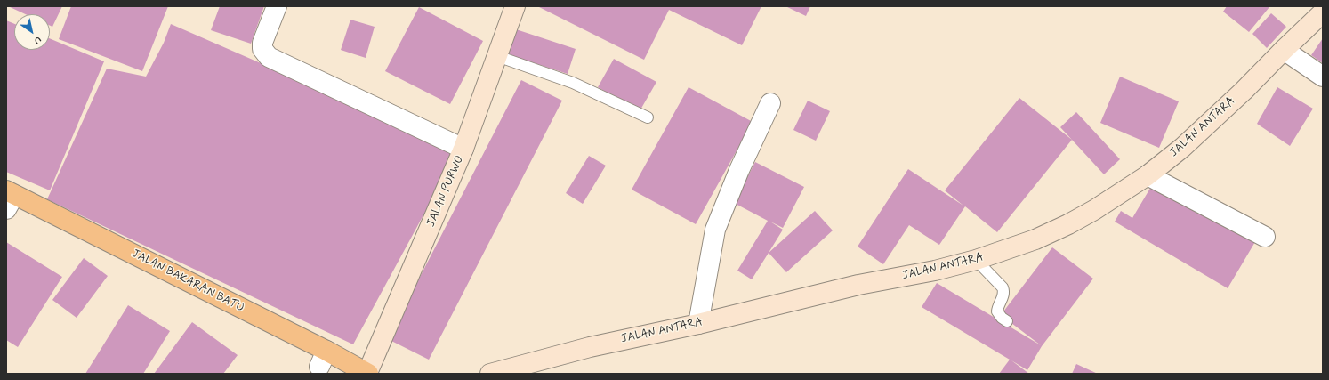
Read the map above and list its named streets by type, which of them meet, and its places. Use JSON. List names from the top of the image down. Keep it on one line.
{"streets":{"highway":["JALAN BAKARAN BATU"],"street":["JALAN ANTARA","JALAN PURWO"]},"crossings":[["JALAN PURWO","JALAN BAKARAN BATU"]],"north":"bottom right"}
